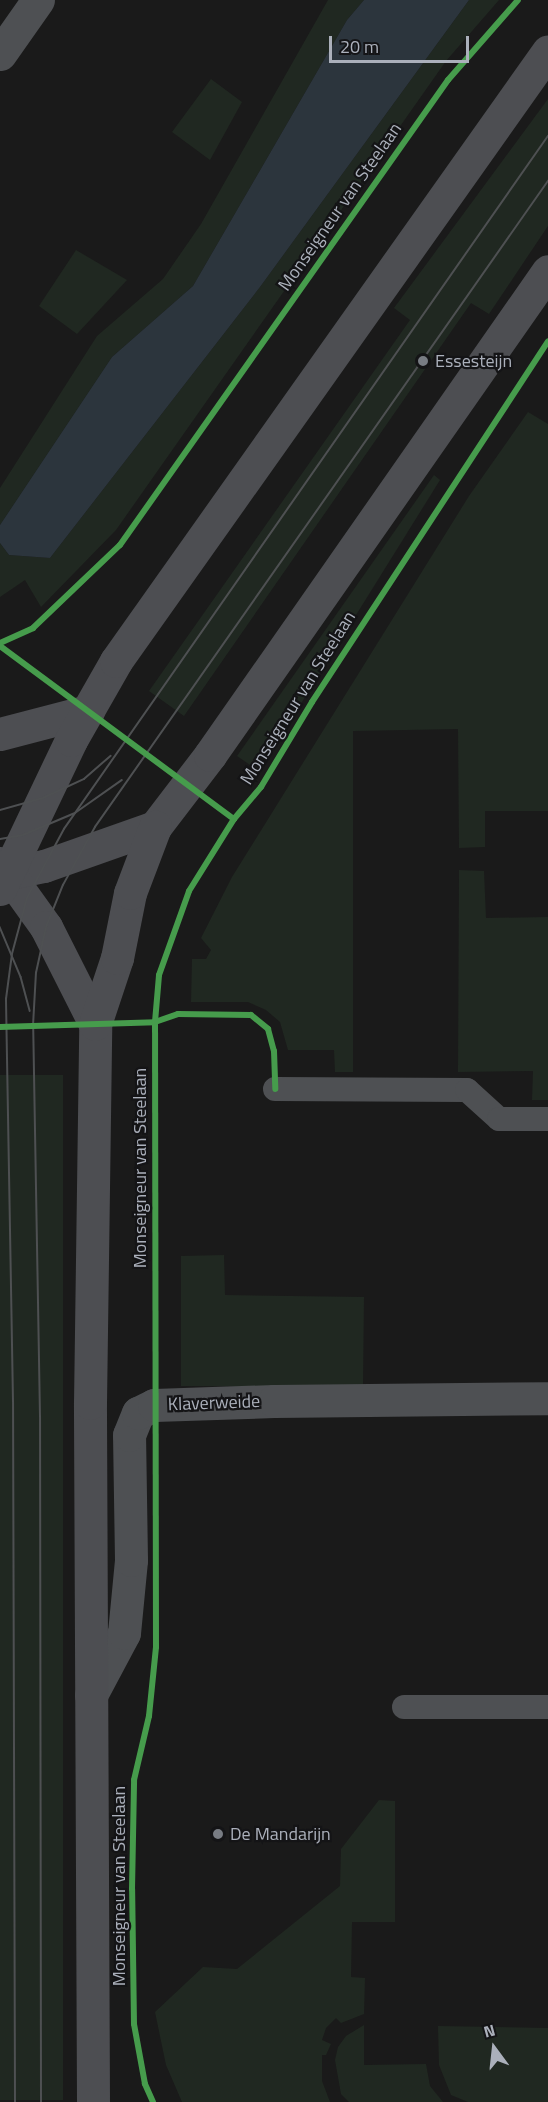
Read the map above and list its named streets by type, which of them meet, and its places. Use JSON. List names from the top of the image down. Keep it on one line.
{"streets":{"main road":["Monseigneur van Steelaan"],"street":["Klaverweide"]},"crossings":[["Monseigneur van Steelaan","Klaverweide"]],"places":["Essesteijn","De Mandarijn"],"scale_bar":"20 m","north":"top"}
